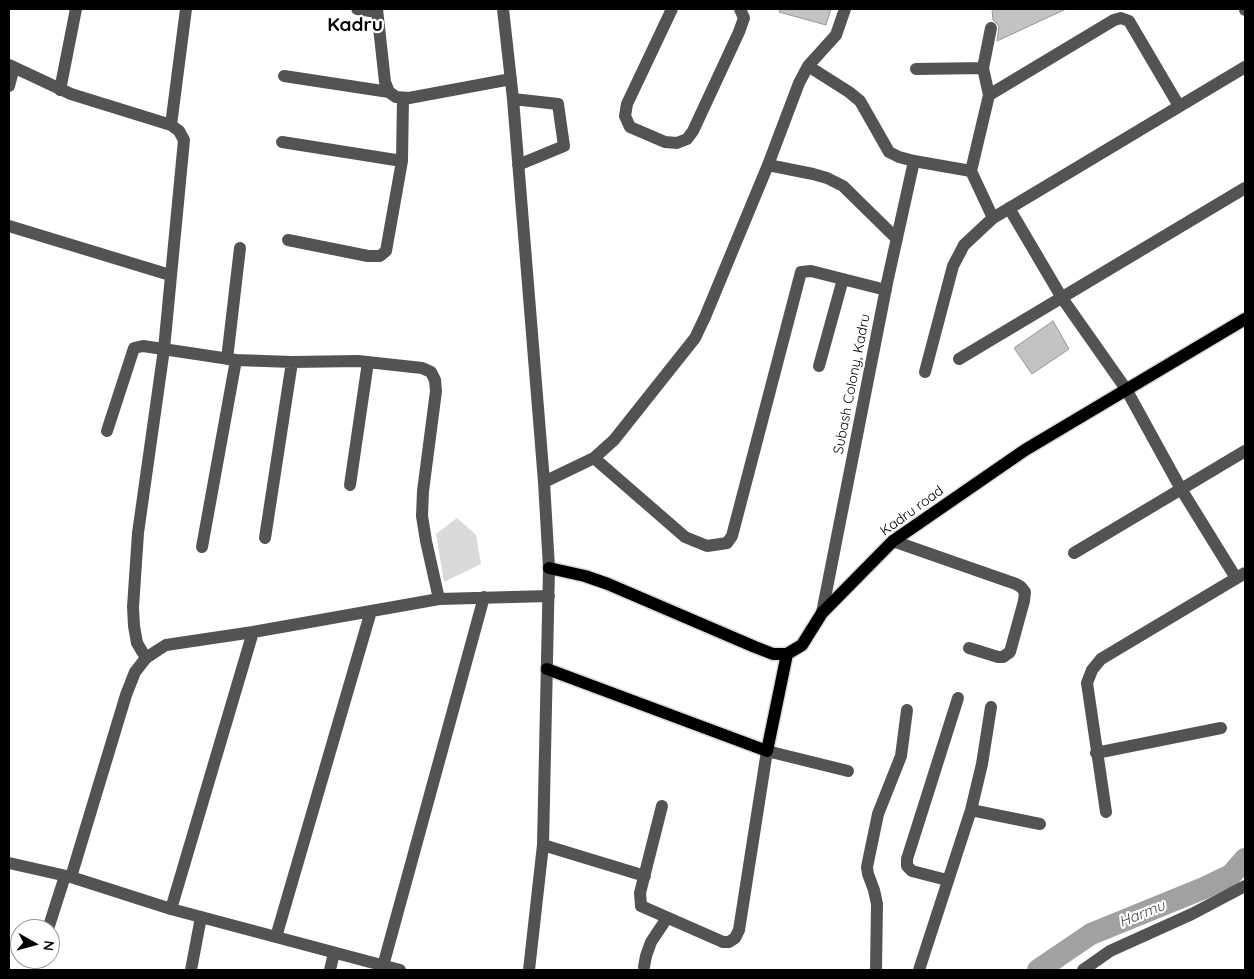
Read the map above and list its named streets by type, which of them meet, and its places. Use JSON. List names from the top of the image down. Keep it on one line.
{"streets":{"main road":["Kadru road"],"street":["Subash Colony, Kadru"]},"crossings":[["Subash Colony, Kadru","Kadru road"]],"districts":["Kadru"],"water":["Harmu"],"north":"right"}
